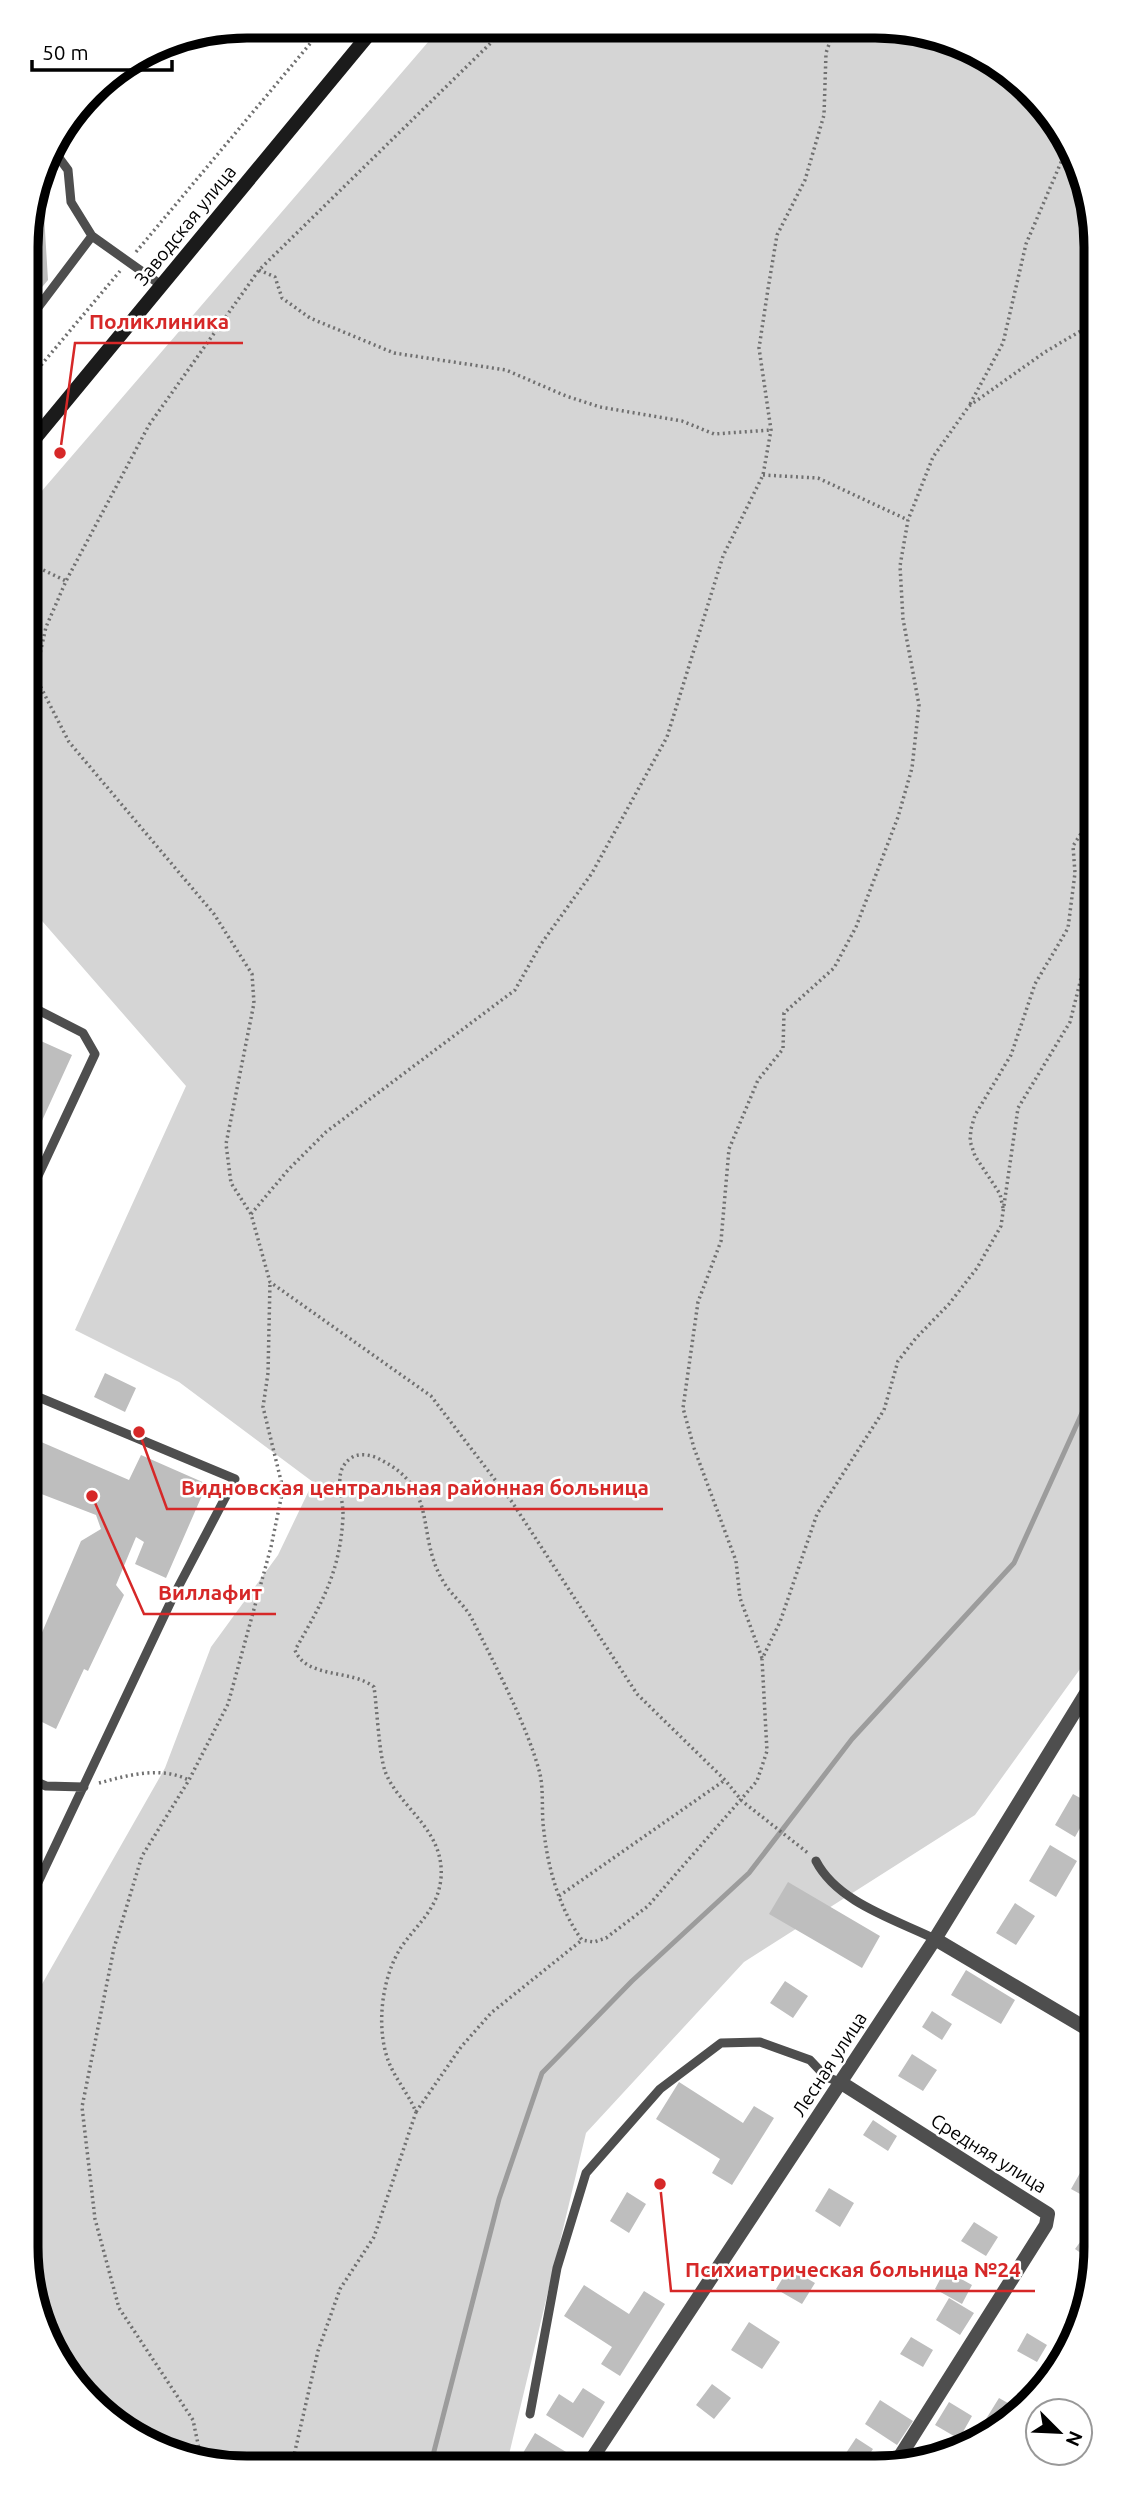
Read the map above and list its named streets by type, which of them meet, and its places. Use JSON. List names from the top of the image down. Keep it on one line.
{"streets":{"street":["Заводская улица","Лесная улица","Средняя улица"]},"crossings":[["Лесная улица","Средняя улица"]],"places":["Поликлиника","Видновская центральная районная больница","Виллафит","Психиатрическая больница №24"],"scale_bar":"50 m","north":"bottom right"}
